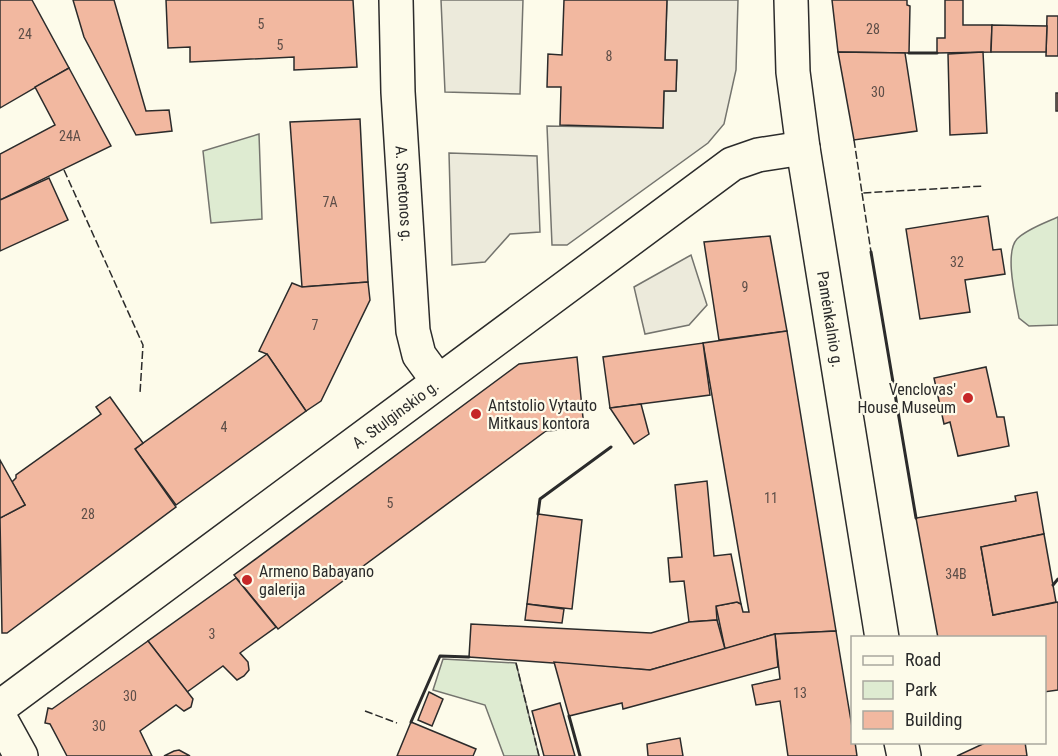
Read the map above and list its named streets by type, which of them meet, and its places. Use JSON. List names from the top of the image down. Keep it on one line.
{"streets":{"main road":["A. Smetonos g.","Pamėnkalnio g.","A. Stulginskio g."]},"crossings":[["A. Smetonos g.","A. Stulginskio g."],["Pamėnkalnio g.","A. Stulginskio g."]],"places":["Venclovas' House Museum","Antstolio Vytauto Mitkaus kontora","Armeno Babayano galerija"],"house_numbers":["5","28","24","5","8","30","24A","7A","32","9","7","4","11","5","28","34B","3","13","30","30"],"legend":["Road","Park","Building"]}
